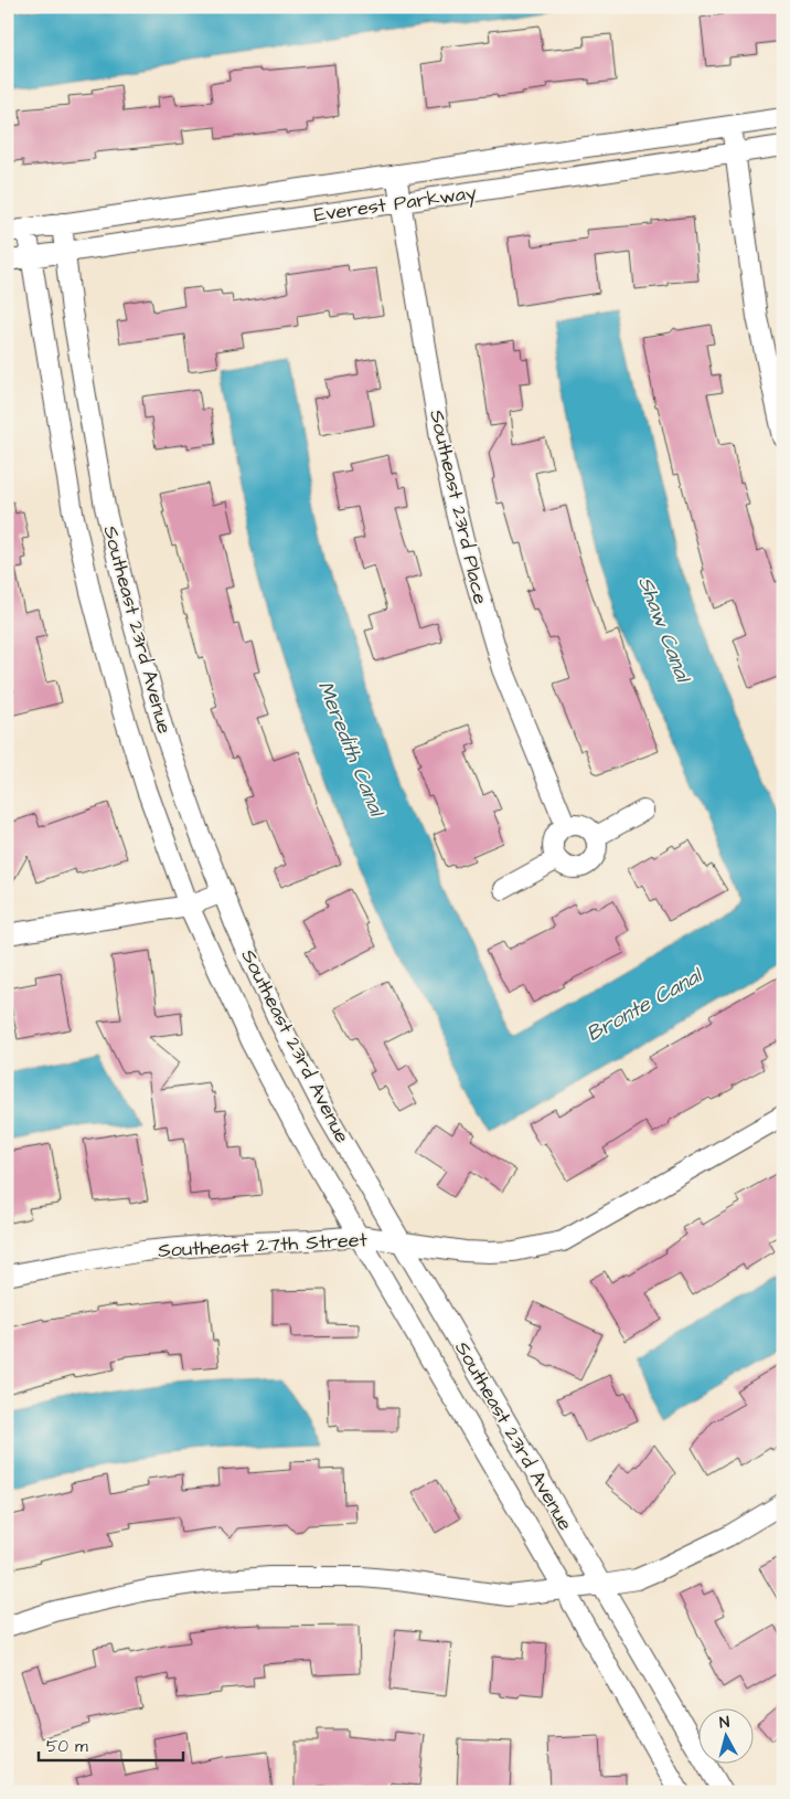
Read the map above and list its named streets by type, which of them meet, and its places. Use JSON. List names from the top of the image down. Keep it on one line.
{"streets":{"street":["Everest Parkway","Southeast 23rd Place","Southeast 23rd Avenue","Southeast 27th Street"]},"crossings":[["Everest Parkway","Southeast 23rd Place"],["Everest Parkway","Southeast 23rd Avenue"],["Southeast 23rd Avenue","Southeast 27th Street"]],"water":["Shaw Canal","Meredith Canal","Bronte Canal"],"scale_bar":"50 m","north":"top"}
